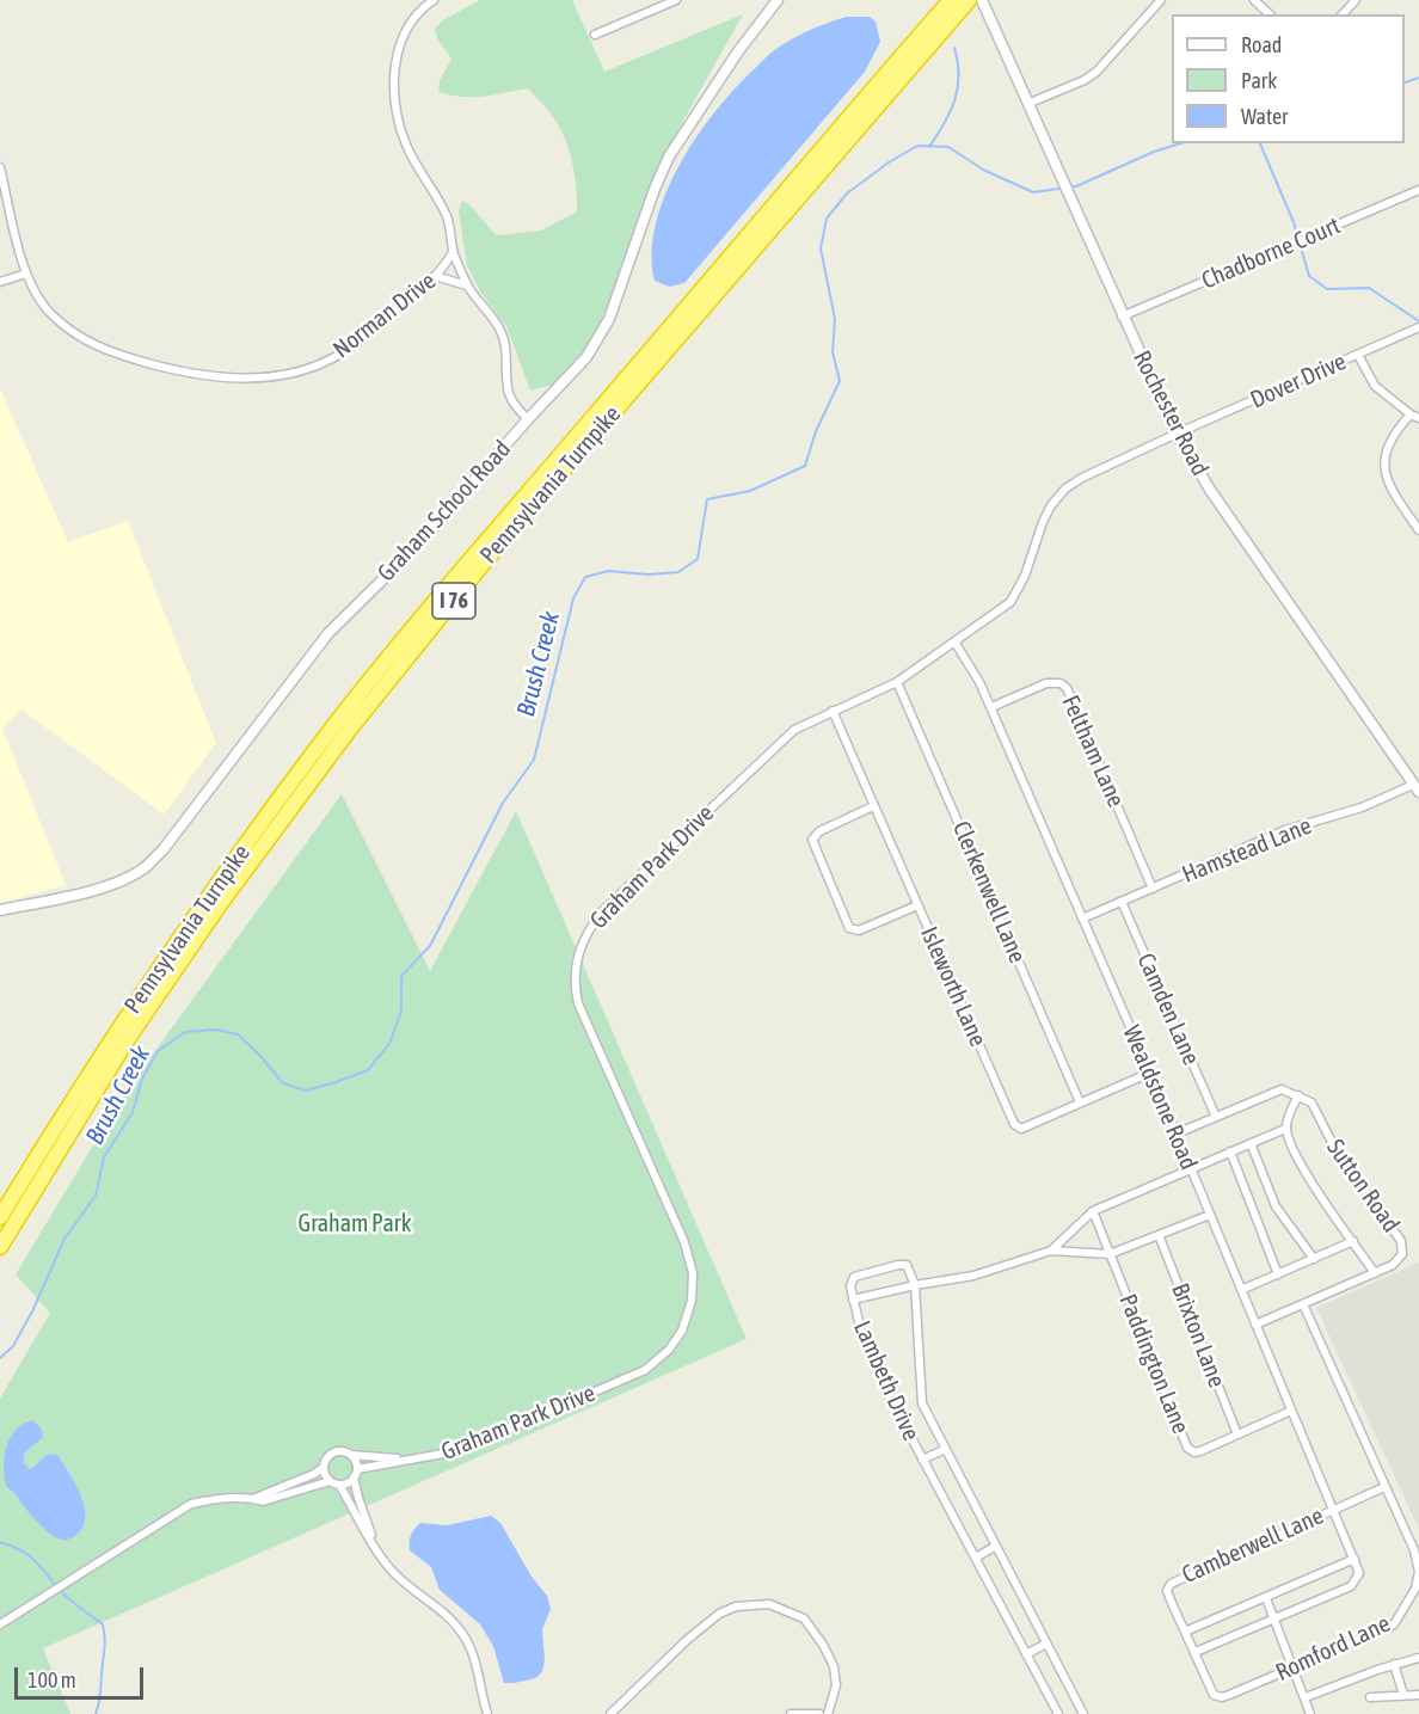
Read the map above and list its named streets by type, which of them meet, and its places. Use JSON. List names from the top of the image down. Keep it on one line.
{"streets":{"highway":["Pennsylvania Turnpike","I 76"],"street":["Chadborne Court","Norman Drive","Dover Drive","Rochester Road","Graham School Road","Feltham Lane","Hamstead Lane","Graham Park Drive","Clerkenwell Lane","Isleworth Lane","Camden Lane","Wealdstone Road","Sutton Road","Brixton Lane","Paddington Lane","Lambeth Drive","Camberwell Lane","Romford Lane"]},"crossings":[["Chadborne Court","Rochester Road"],["Norman Drive","Graham School Road"],["Dover Drive","Rochester Road"],["Dover Drive","Graham Park Drive"],["Rochester Road","Hamstead Lane"],["Rochester Road","Graham Park Drive"],["Feltham Lane","Hamstead Lane"],["Feltham Lane","Wealdstone Road"],["Hamstead Lane","Camden Lane"],["Hamstead Lane","Wealdstone Road"],["Graham Park Drive","Clerkenwell Lane"],["Graham Park Drive","Isleworth Lane"],["Graham Park Drive","Wealdstone Road"],["Clerkenwell Lane","Isleworth Lane"],["Isleworth Lane","Wealdstone Road"],["Wealdstone Road","Sutton Road"],["Wealdstone Road","Paddington Lane"],["Wealdstone Road","Lambeth Drive"],["Wealdstone Road","Camberwell Lane"],["Sutton Road","Romford Lane"],["Brixton Lane","Paddington Lane"],["Brixton Lane","Lambeth Drive"],["Paddington Lane","Lambeth Drive"],["Camberwell Lane","Romford Lane"]],"water":["Brush Creek"],"parks":["Graham Park"],"legend":["Road","Park","Water"],"scale_bar":"100 m"}
